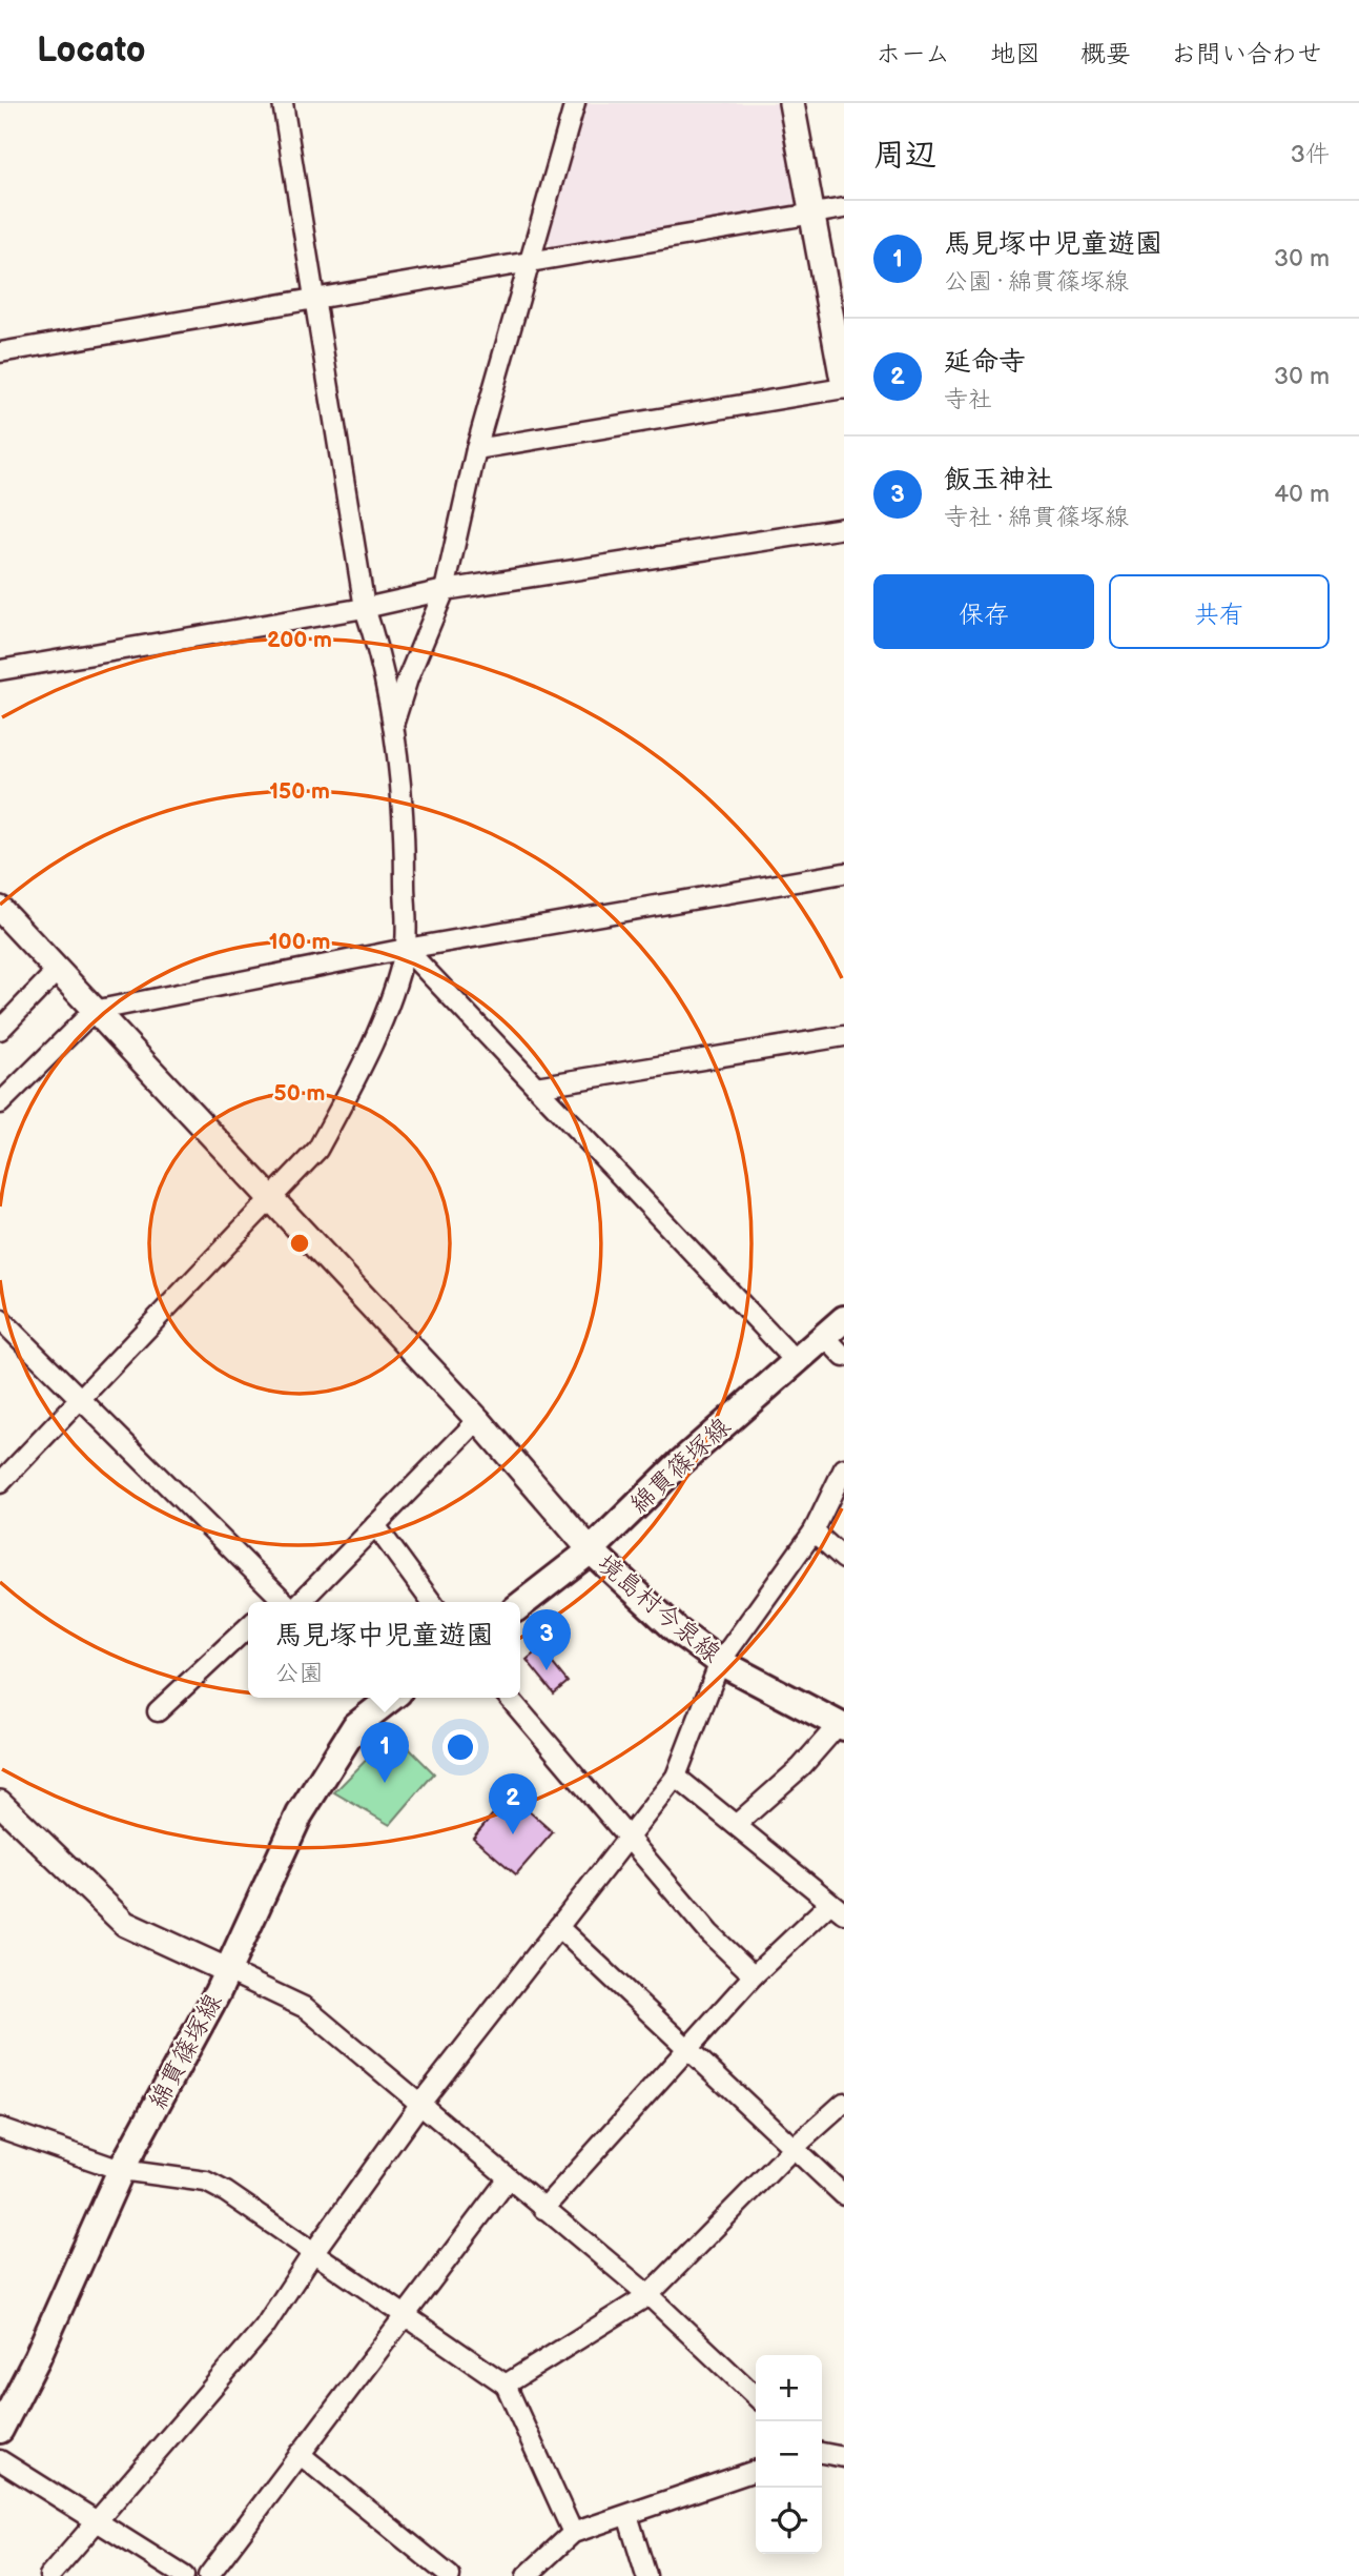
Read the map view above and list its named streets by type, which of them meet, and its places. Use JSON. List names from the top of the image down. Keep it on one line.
{"streets":{"main road":["綿貫篠塚線","境島村今泉線"]},"crossings":[["綿貫篠塚線","境島村今泉線"]],"page":{"header":"Locato","nav":["ホーム","地図","概要","お問い合わせ"],"heading":["周辺","3件"],"list":[{"mark":"1","name":"馬見塚中児童遊園","note":"公園 · 綿貫篠塚線","value":"30 m"},{"mark":"2","name":"延命寺","note":"寺社","value":"30 m"},{"mark":"3","name":"飯玉神社","note":"寺社 · 綿貫篠塚線","value":"40 m"}],"buttons":["保存","共有"],"popup":["馬見塚中児童遊園","公園"],"pins":["3","1","2"],"map_buttons":["+","−"]},"rings":["200 m","150 m","100 m","50 m"]}
